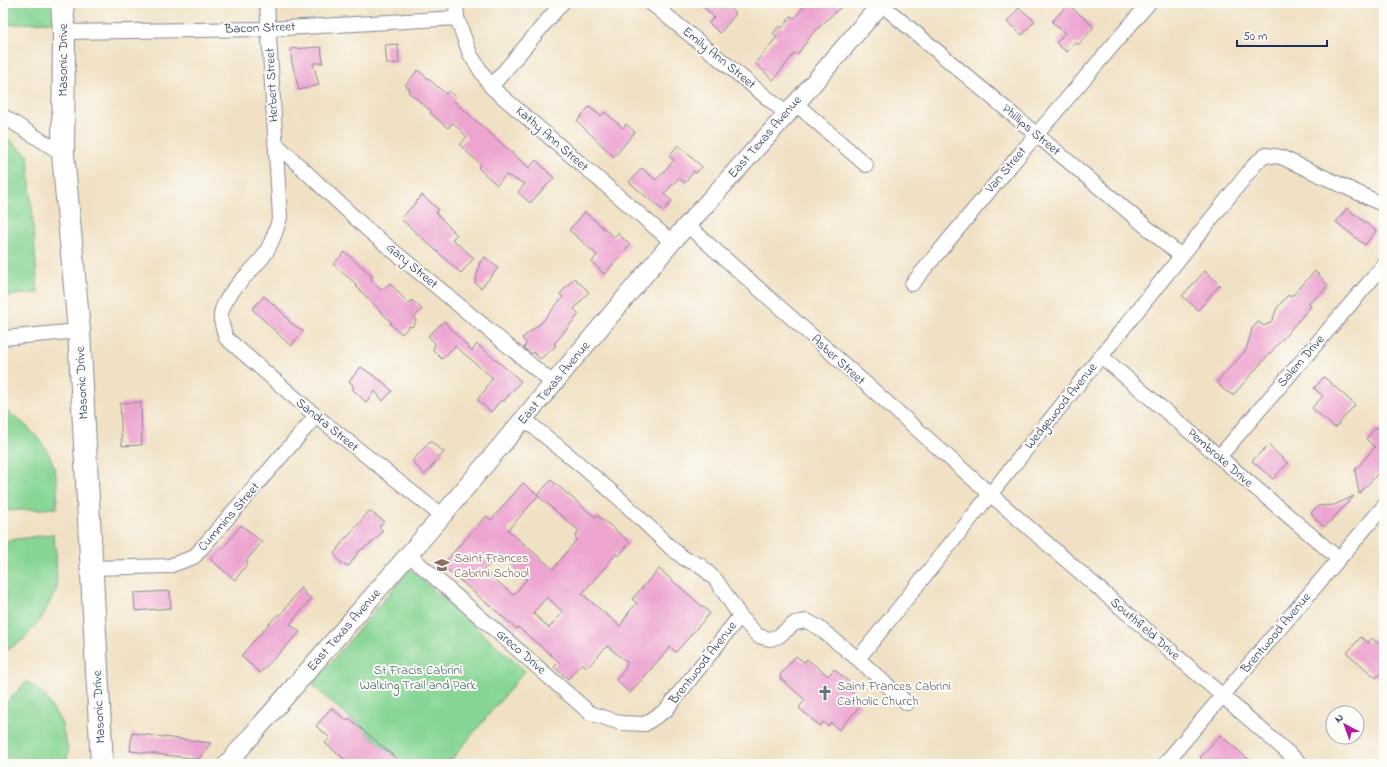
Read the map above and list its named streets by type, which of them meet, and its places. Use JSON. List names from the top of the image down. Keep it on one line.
{"streets":{"main road":["Masonic Drive"],"street":["Bacon Street","Emily Ann Street","Herbert Street","Phillips Street","East Texas Avenue","Kathy Ann Street","Van Street","Gary Street","Asber Street","Salem Drive","Wedgewood Avenue","Sandra Street","Pembroke Drive","Cummins Street","Southfield Drive","Brentwood Avenue","Greco Drive"]},"crossings":[["Bacon Street","Masonic Drive"],["Bacon Street","Herbert Street"],["Bacon Street","Kathy Ann Street"],["Emily Ann Street","East Texas Avenue"],["Masonic Drive","Cummins Street"],["Herbert Street","Gary Street"],["Herbert Street","Sandra Street"],["Phillips Street","East Texas Avenue"],["Phillips Street","Van Street"],["Phillips Street","Wedgewood Avenue"],["East Texas Avenue","Kathy Ann Street"],["East Texas Avenue","Gary Street"],["East Texas Avenue","Asber Street"],["East Texas Avenue","Sandra Street"],["East Texas Avenue","Greco Drive"],["Asber Street","Wedgewood Avenue"],["Asber Street","Southfield Drive"],["Salem Drive","Pembroke Drive"],["Wedgewood Avenue","Pembroke Drive"],["Wedgewood Avenue","Southfield Drive"],["Sandra Street","Cummins Street"],["Pembroke Drive","Brentwood Avenue"],["Southfield Drive","Brentwood Avenue"],["Brentwood Avenue","Greco Drive"]],"parks":["St Fracis Cabrini Walking Trail and Park"],"places":{"school or university":["Saint Frances Cabrini School"],"church":["Saint Frances Cabrini Catholic Church"]},"scale_bar":"50 m","north":"top left"}
